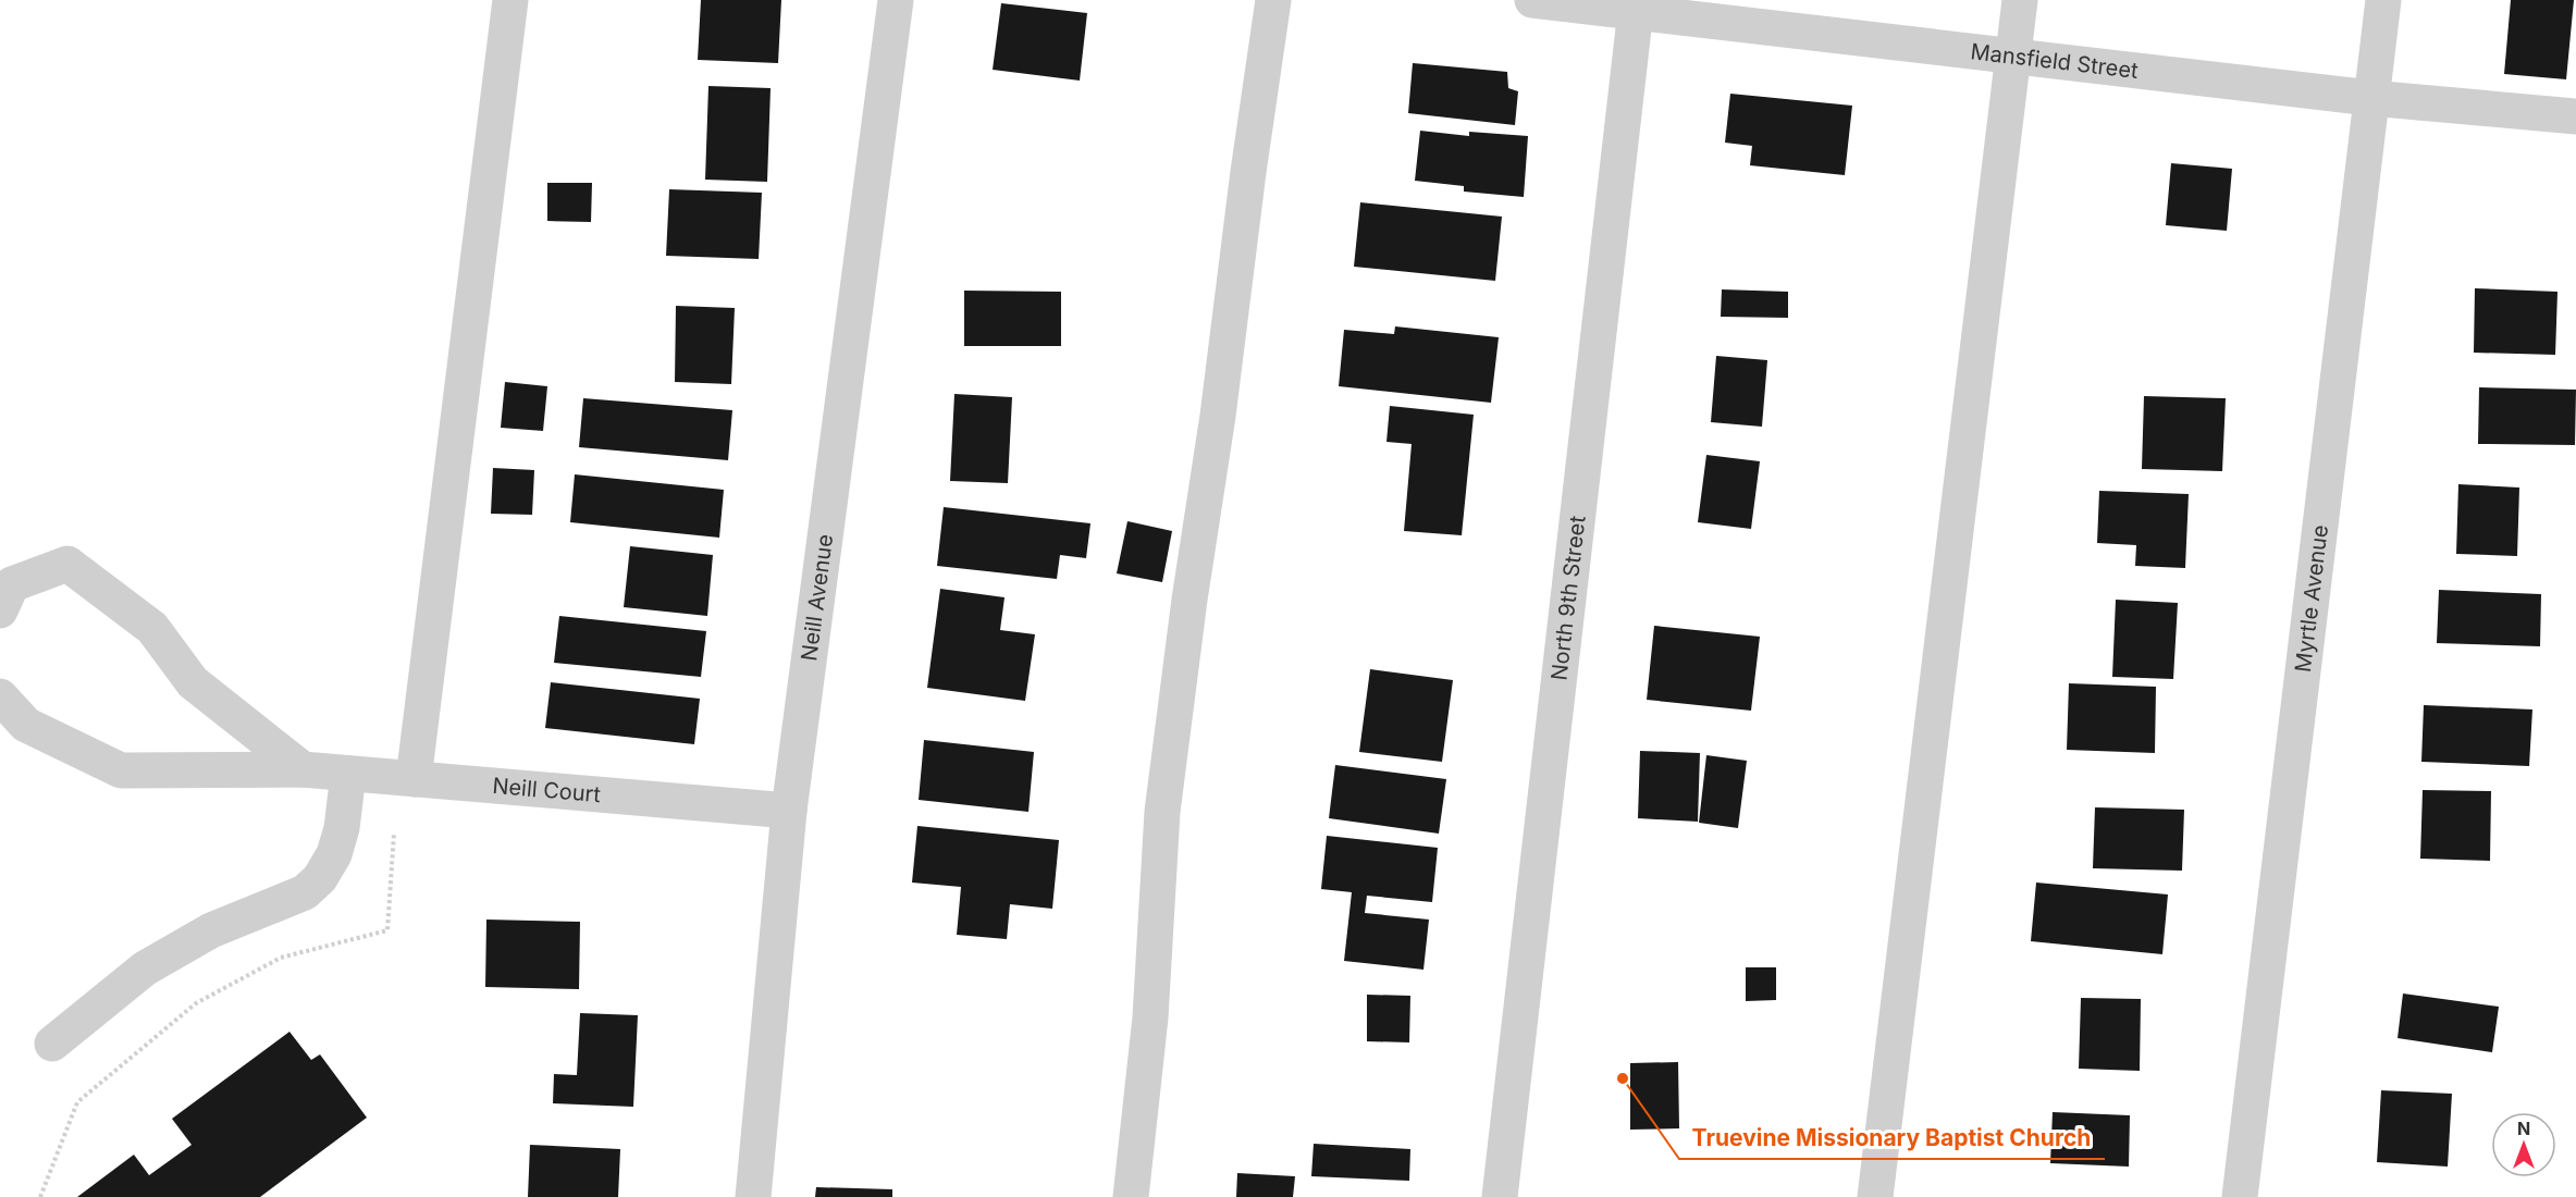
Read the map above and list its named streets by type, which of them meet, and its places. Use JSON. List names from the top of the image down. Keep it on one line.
{"streets":{"street":["Mansfield Street","Neill Avenue","North 9th Street","Myrtle Avenue","Neill Court"]},"crossings":[["Mansfield Street","North 9th Street"],["Mansfield Street","Myrtle Avenue"],["Neill Avenue","Neill Court"]],"places":["Truevine Missionary Baptist Church"],"north":"top"}
